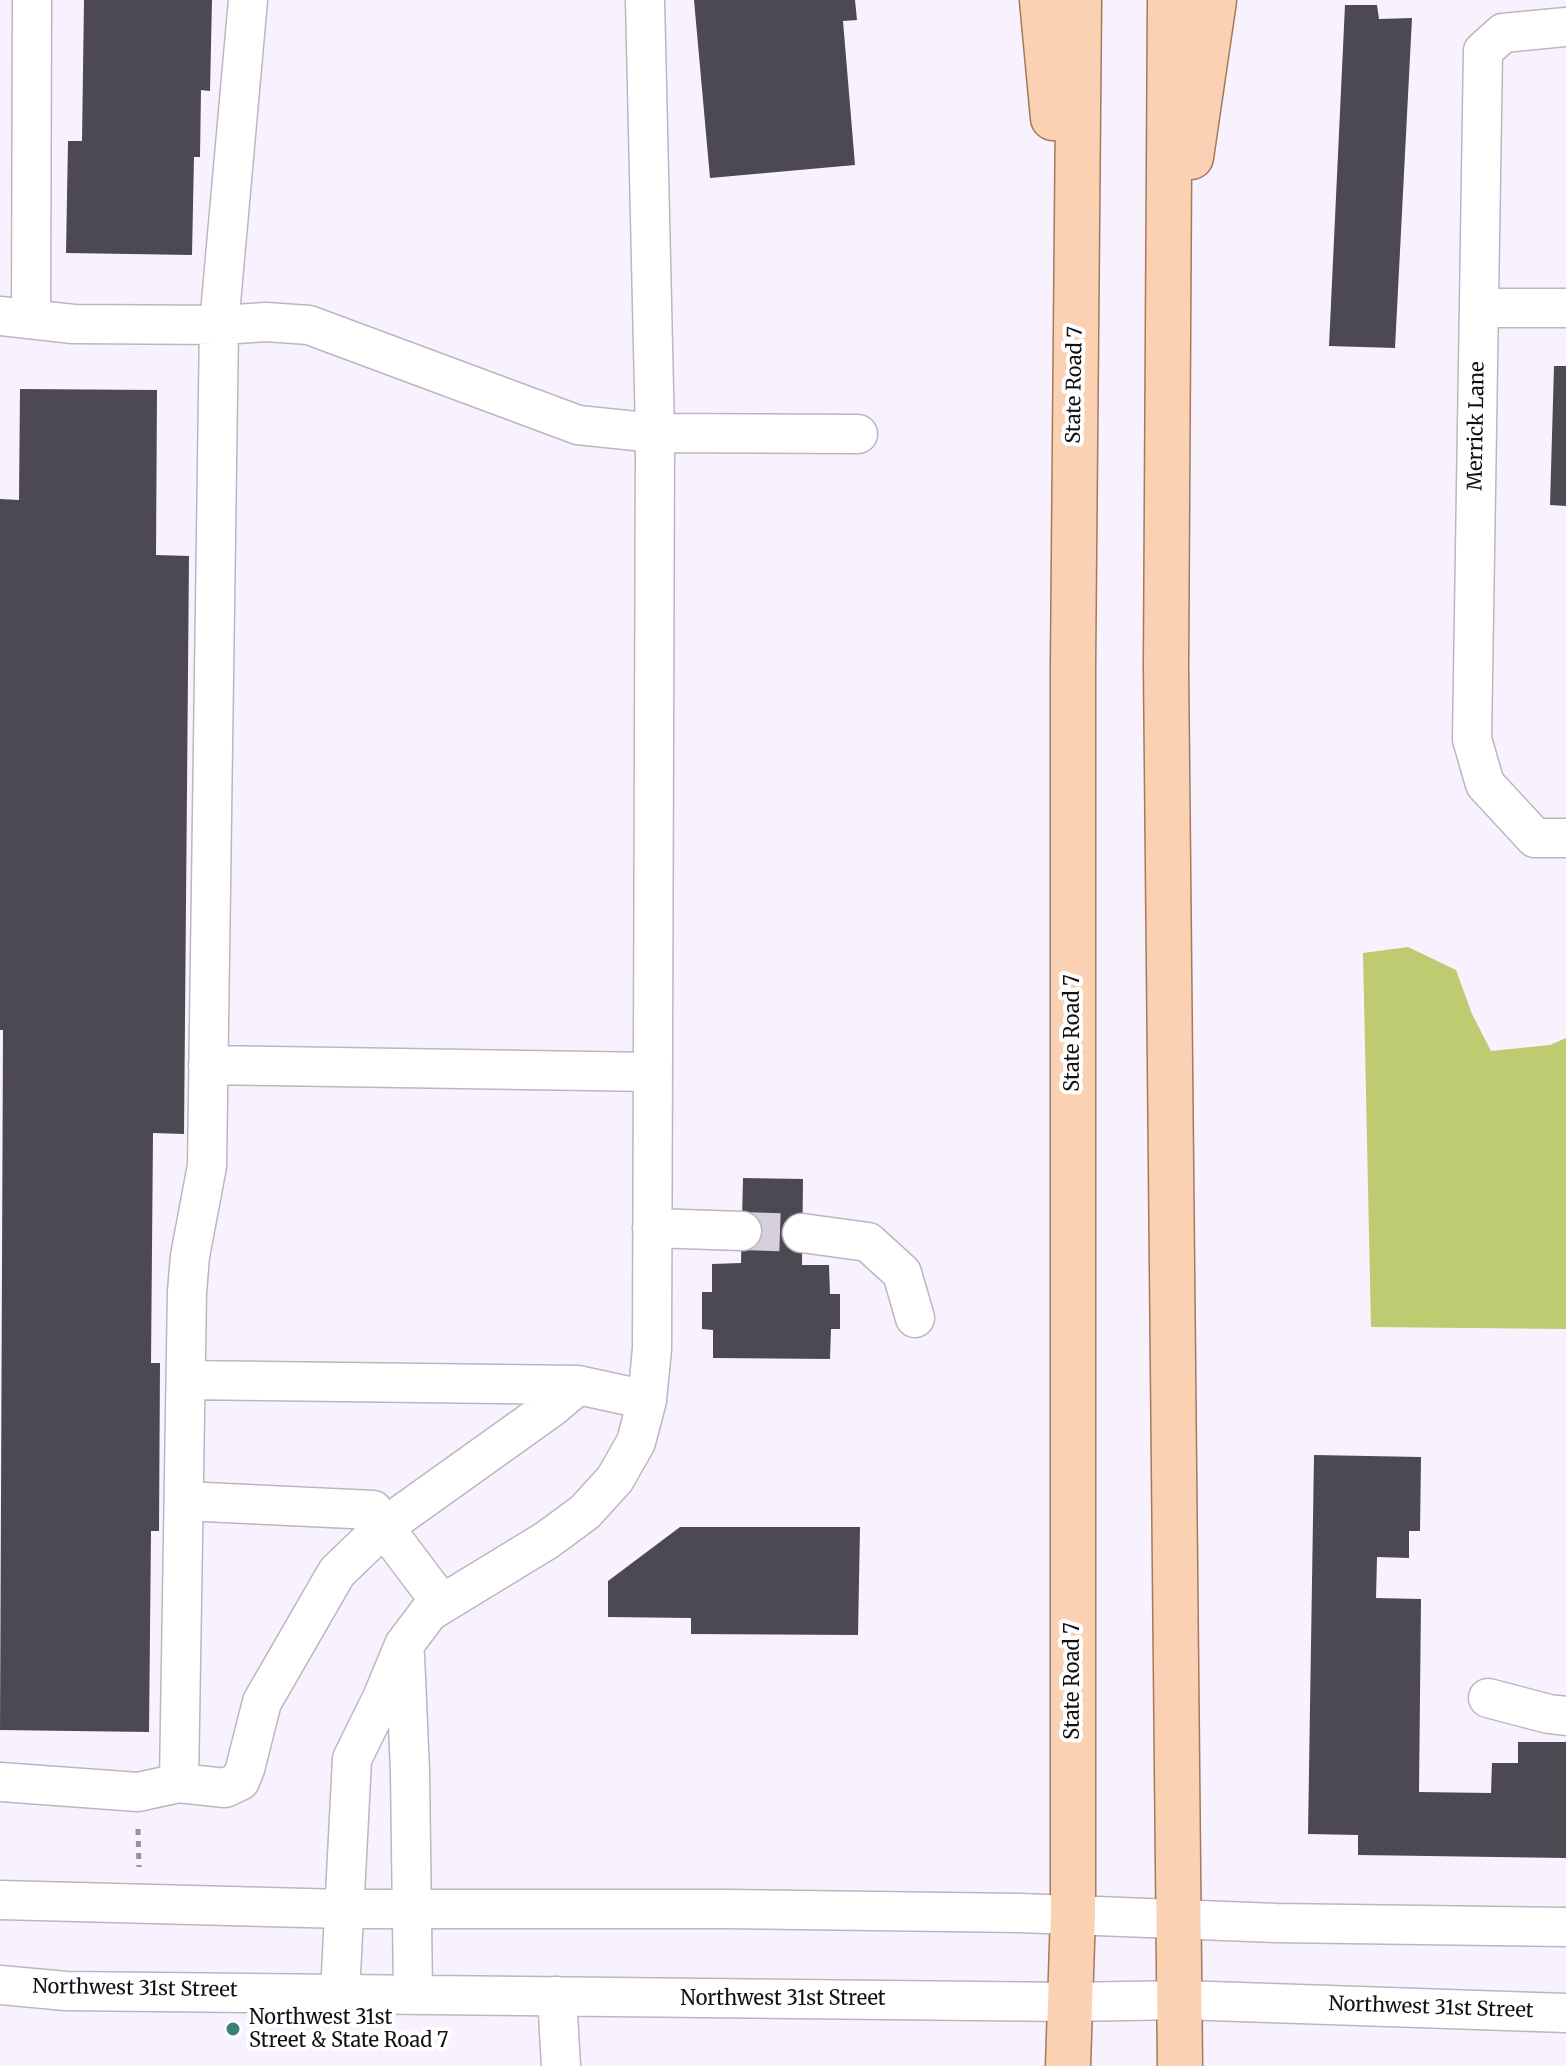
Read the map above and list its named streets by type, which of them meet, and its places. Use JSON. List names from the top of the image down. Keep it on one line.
{"streets":{"main road":["State Road 7"],"street":["Merrick Lane","Northwest 31st Street"]},"crossings":[["State Road 7","Northwest 31st Street"]],"places":["Northwest 31st Street & State Road 7"]}
